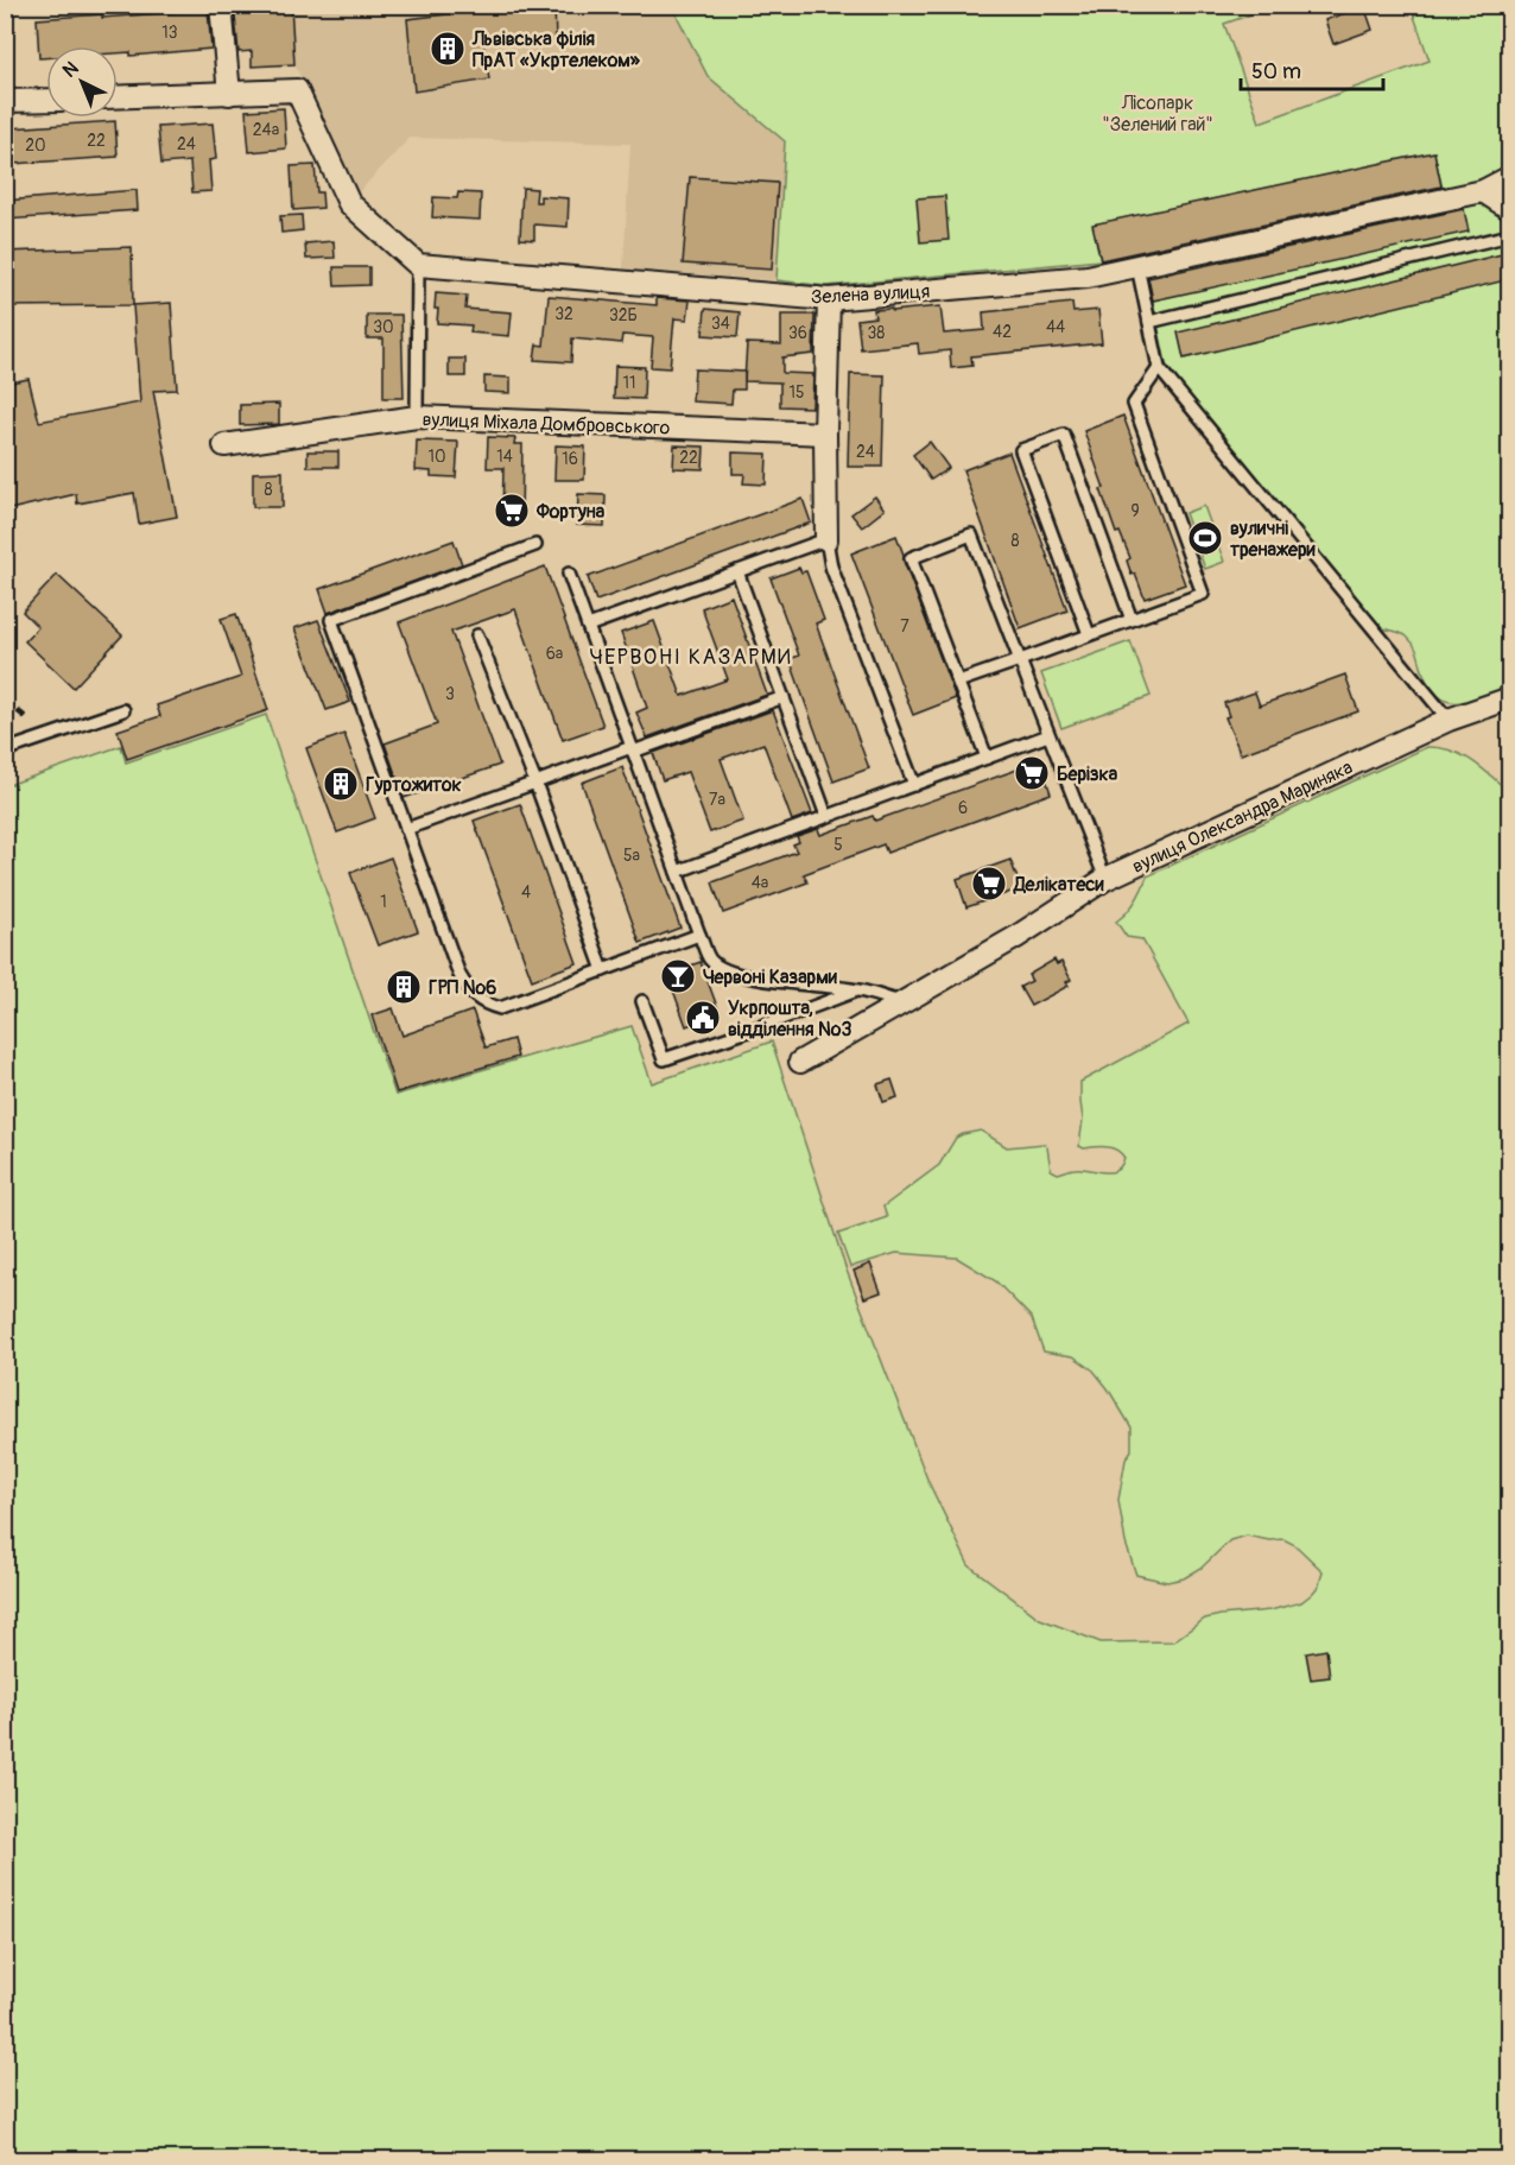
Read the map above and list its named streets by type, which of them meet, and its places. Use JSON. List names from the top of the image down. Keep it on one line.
{"streets":{"street":["Зелена вулиця","вулиця Міхала Домбровського","вулиця Олександра Мариняка"]},"districts":["ЧЕРВОНІ КАЗАРМИ"],"parks":["Лісопарк \"Зелений гай\""],"places":{"building":["Львівська філія ПрАТ «Укртелеком»","Гуртожиток","ГРП №6"],"supermarket":["Фортуна","Берізка","Делікатеси"],"sports":["вуличні тренажери"],"bar":["Червоні Казарми"],"public building":["Укрпошта, відділення №3"]},"house_numbers":["13","24а","22","24","20","32","32Б","34","30","44","42","36","38","11","15","24","10","14","22","16","8","9","8","7","6а","3","7а","6","5","5а","4а","4","1"],"scale_bar":"50 m","north":"top left"}
